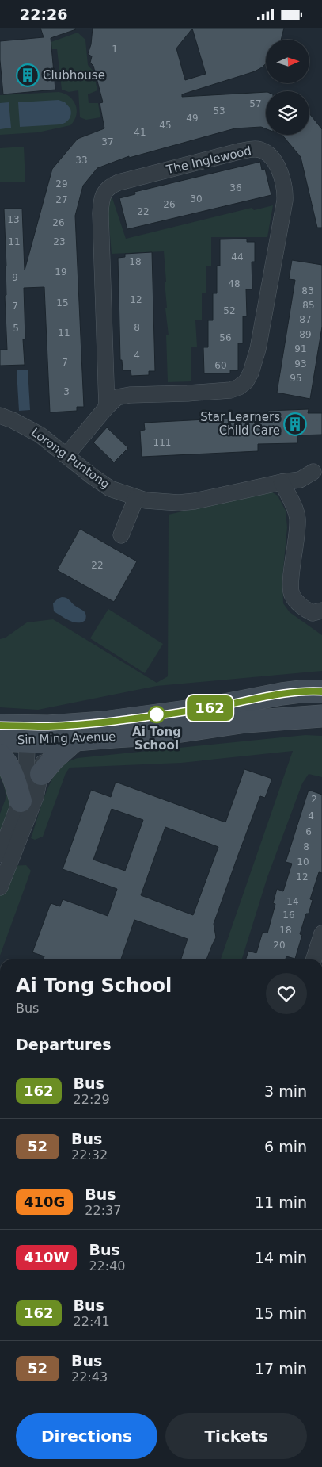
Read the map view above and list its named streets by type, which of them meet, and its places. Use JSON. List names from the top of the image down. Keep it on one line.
{"streets":{"main road":["Sin Ming Avenue"],"street":["The Inglewood","Lorong Puntong"]},"crossings":[["The Inglewood","Lorong Puntong"]],"places":{"building":["Clubhouse","Star Learners Child Care"],"other":["Ai Tong School"]},"lines":["bus line 162"],"house_numbers":["1","57","53","49","45","41","37","33","29","36","30","27","26","22","13","26","11","23","44","18","19","9","48","83","12","15","85","7","52","87","8","5","11","89","56","91","4","7","93","60","95","3","111","22","2","4","6","8","10","12","14","16","18","20"],"north":"right","page":{"status":"22:26","on_map":"162","heading":[["Ai Tong School","Bus"],"Departures"],"list":[{"mark":"162","name":"Bus","note":"22:29","value":"3 min"},{"mark":"52","name":"Bus","note":"22:32","value":"6 min"},{"mark":"410G","name":"Bus","note":"22:37","value":"11 min"},{"mark":"410W","name":"Bus","note":"22:40","value":"14 min"},{"mark":"162","name":"Bus","note":"22:41","value":"15 min"},{"mark":"52","name":"Bus","note":"22:43","value":"17 min"}],"buttons":["Directions","Tickets"]}}
